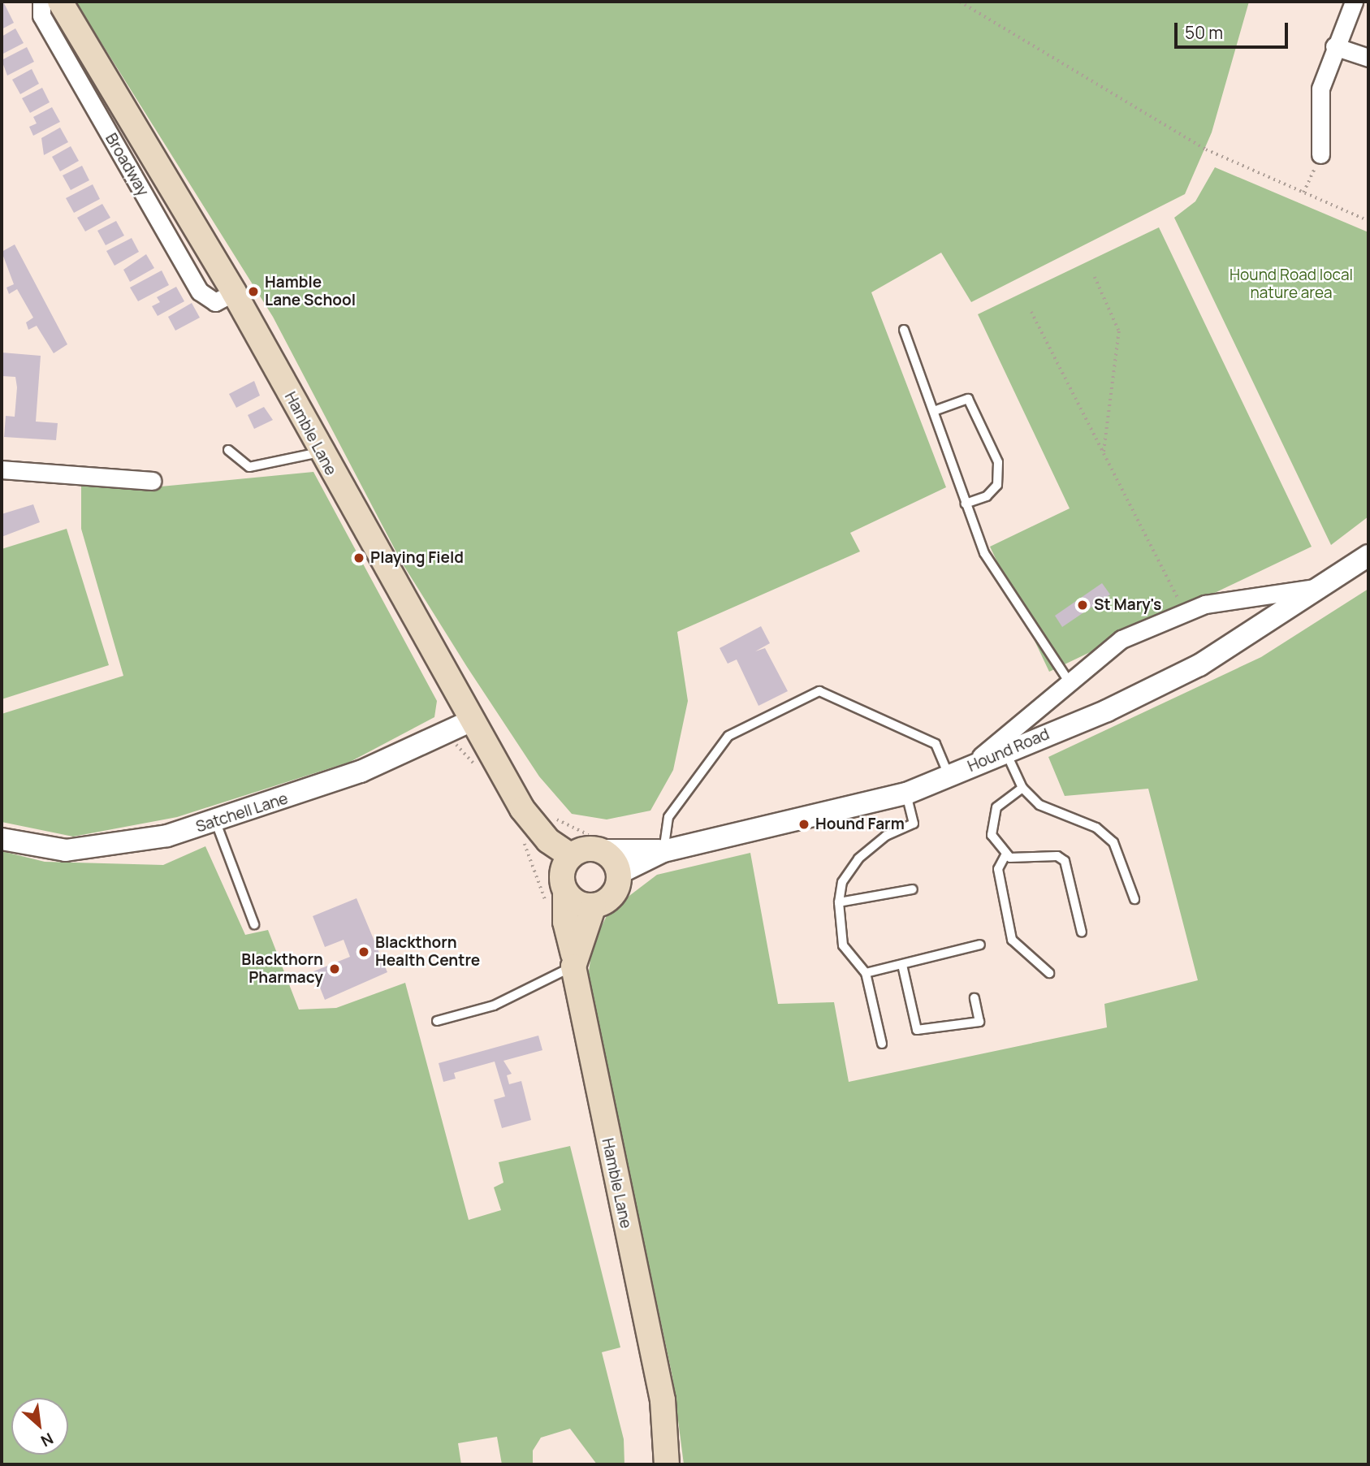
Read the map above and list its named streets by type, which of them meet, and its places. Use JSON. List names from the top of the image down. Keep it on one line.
{"streets":{"main road":["Hamble Lane"],"street":["Broadway","Hound Road","Satchell Lane"]},"crossings":[["Broadway","Hamble Lane"],["Hamble Lane","Hound Road"],["Hamble Lane","Satchell Lane"]],"parks":["Hound Road local nature area"],"places":["Hamble Lane School","Playing Field","St Mary's","Hound Farm","Blackthorn Health Centre","Blackthorn Pharmacy"],"scale_bar":"50 m","north":"bottom right"}
